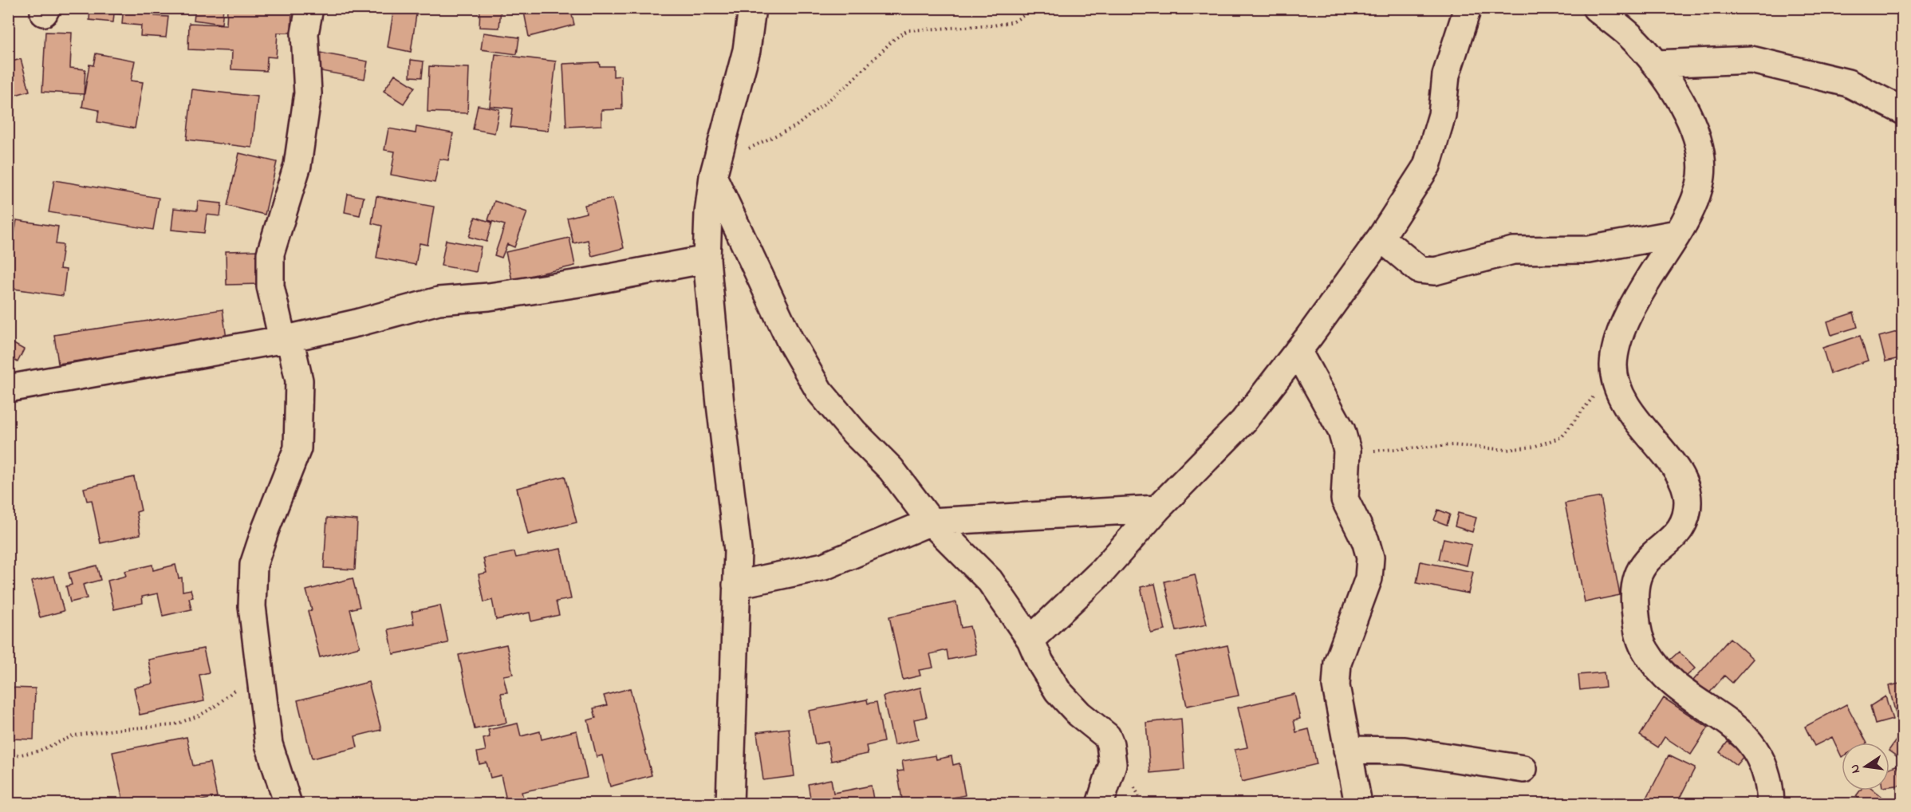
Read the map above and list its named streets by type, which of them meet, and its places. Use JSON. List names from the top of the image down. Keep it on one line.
{"north":"left"}
